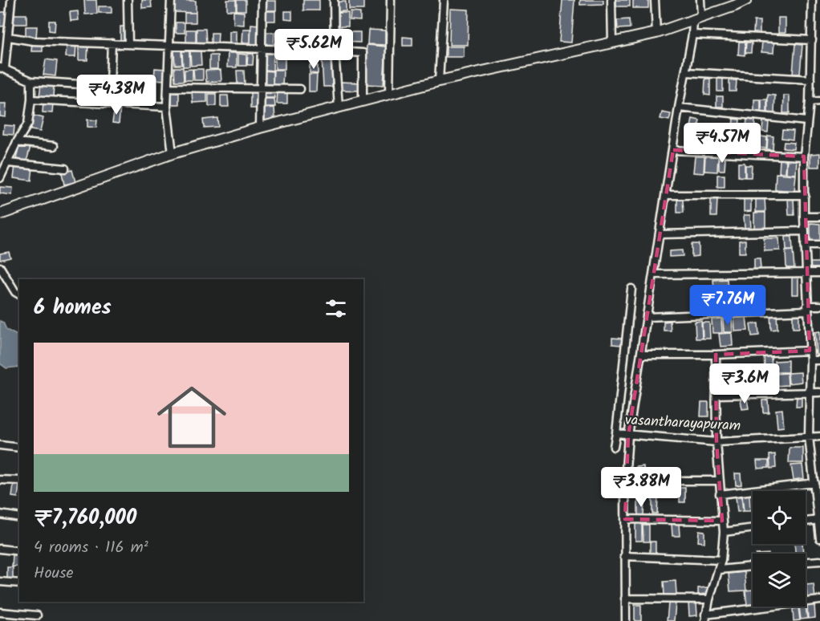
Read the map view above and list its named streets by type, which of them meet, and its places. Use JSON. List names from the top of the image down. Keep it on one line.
{"streets":{"street":["vasantharayapuram"]},"page":{"price":["₹5.62M","₹4.38M","₹4.57M","₹7.76M","₹3.6M","₹3.88M"],"heading":"6 homes","list":[{"name":"₹7,760,000","note":"4 rooms · 116 m² · House"}]}}
